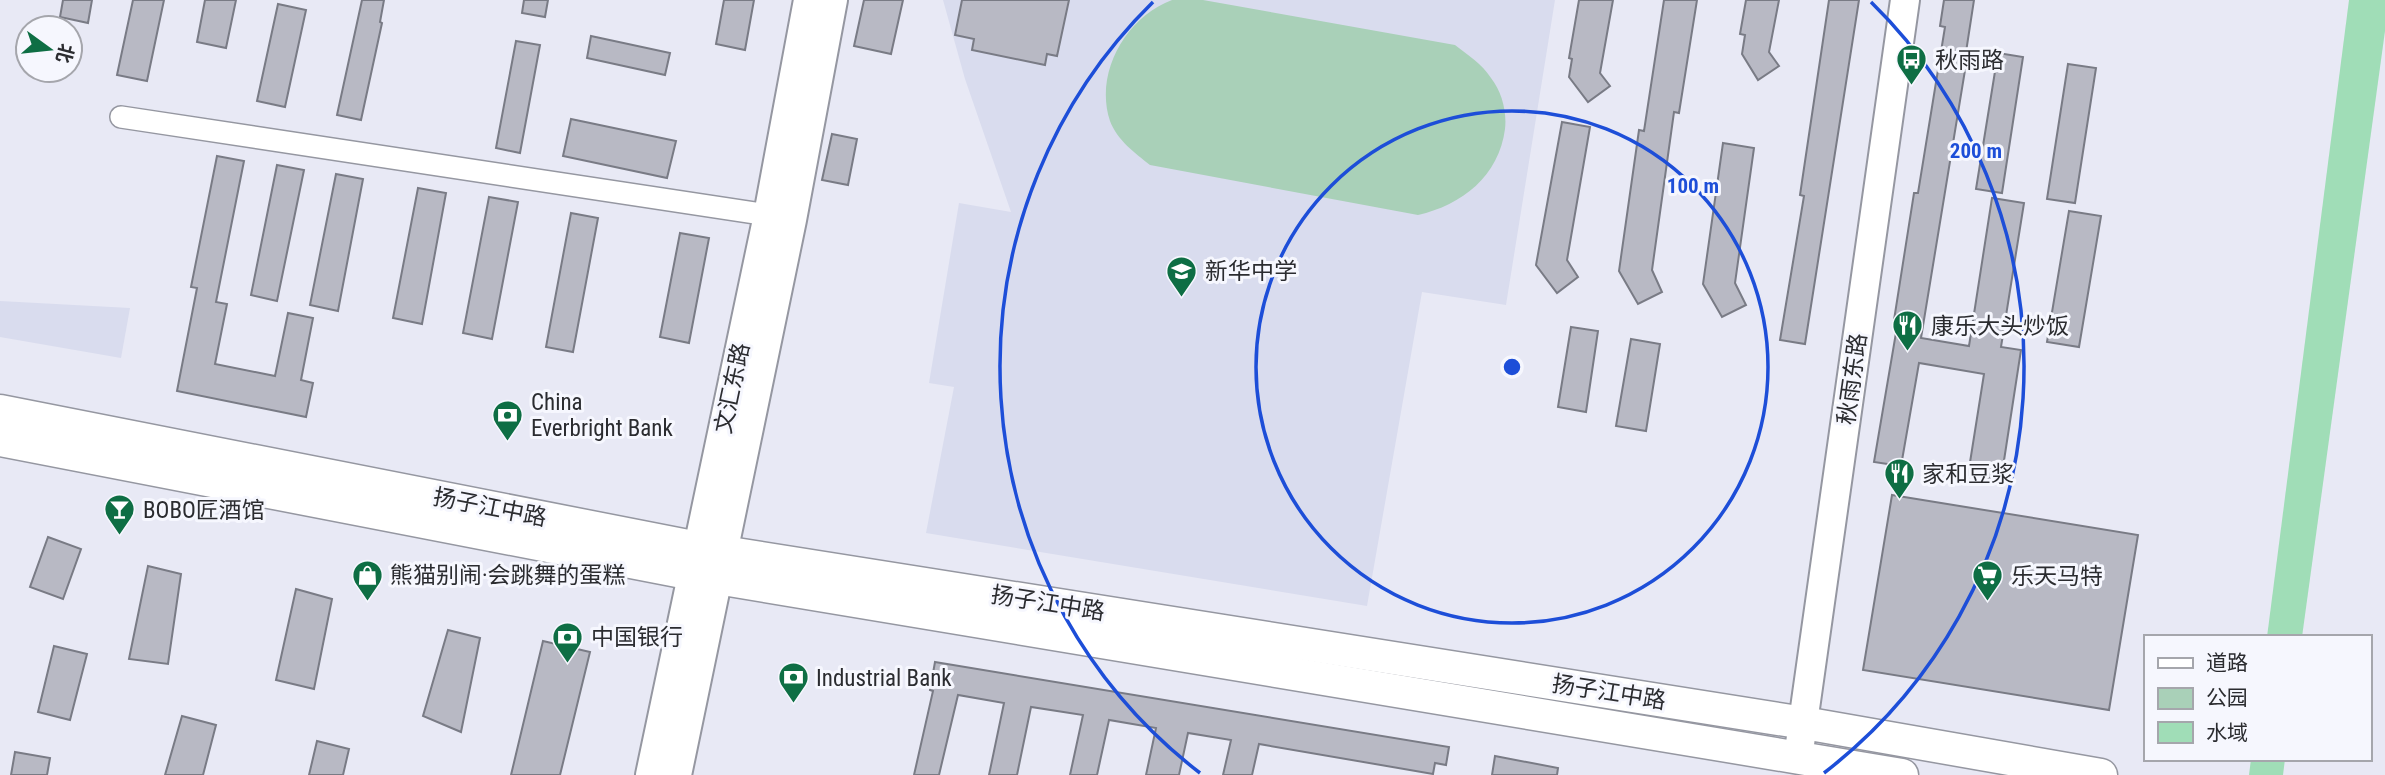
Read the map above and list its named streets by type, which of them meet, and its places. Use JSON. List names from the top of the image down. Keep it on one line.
{"streets":{"main road":["秋雨东路","文汇东路","扬子江中路"]},"crossings":[["秋雨东路","扬子江中路"],["文汇东路","扬子江中路"]],"places":{"bus stop":["秋雨路"],"school or university":["新华中学"],"restaurant":["康乐大头炒饭","家和豆浆"],"bank":["China Everbright Bank","中国银行","Industrial Bank"],"bar":["BOBO匠酒馆"],"shop":["熊猫别闹·会跳舞的蛋糕"],"supermarket":["乐天马特"]},"legend":["道路","公园","水域"],"north":"right","rings":["200 m","100 m"]}
